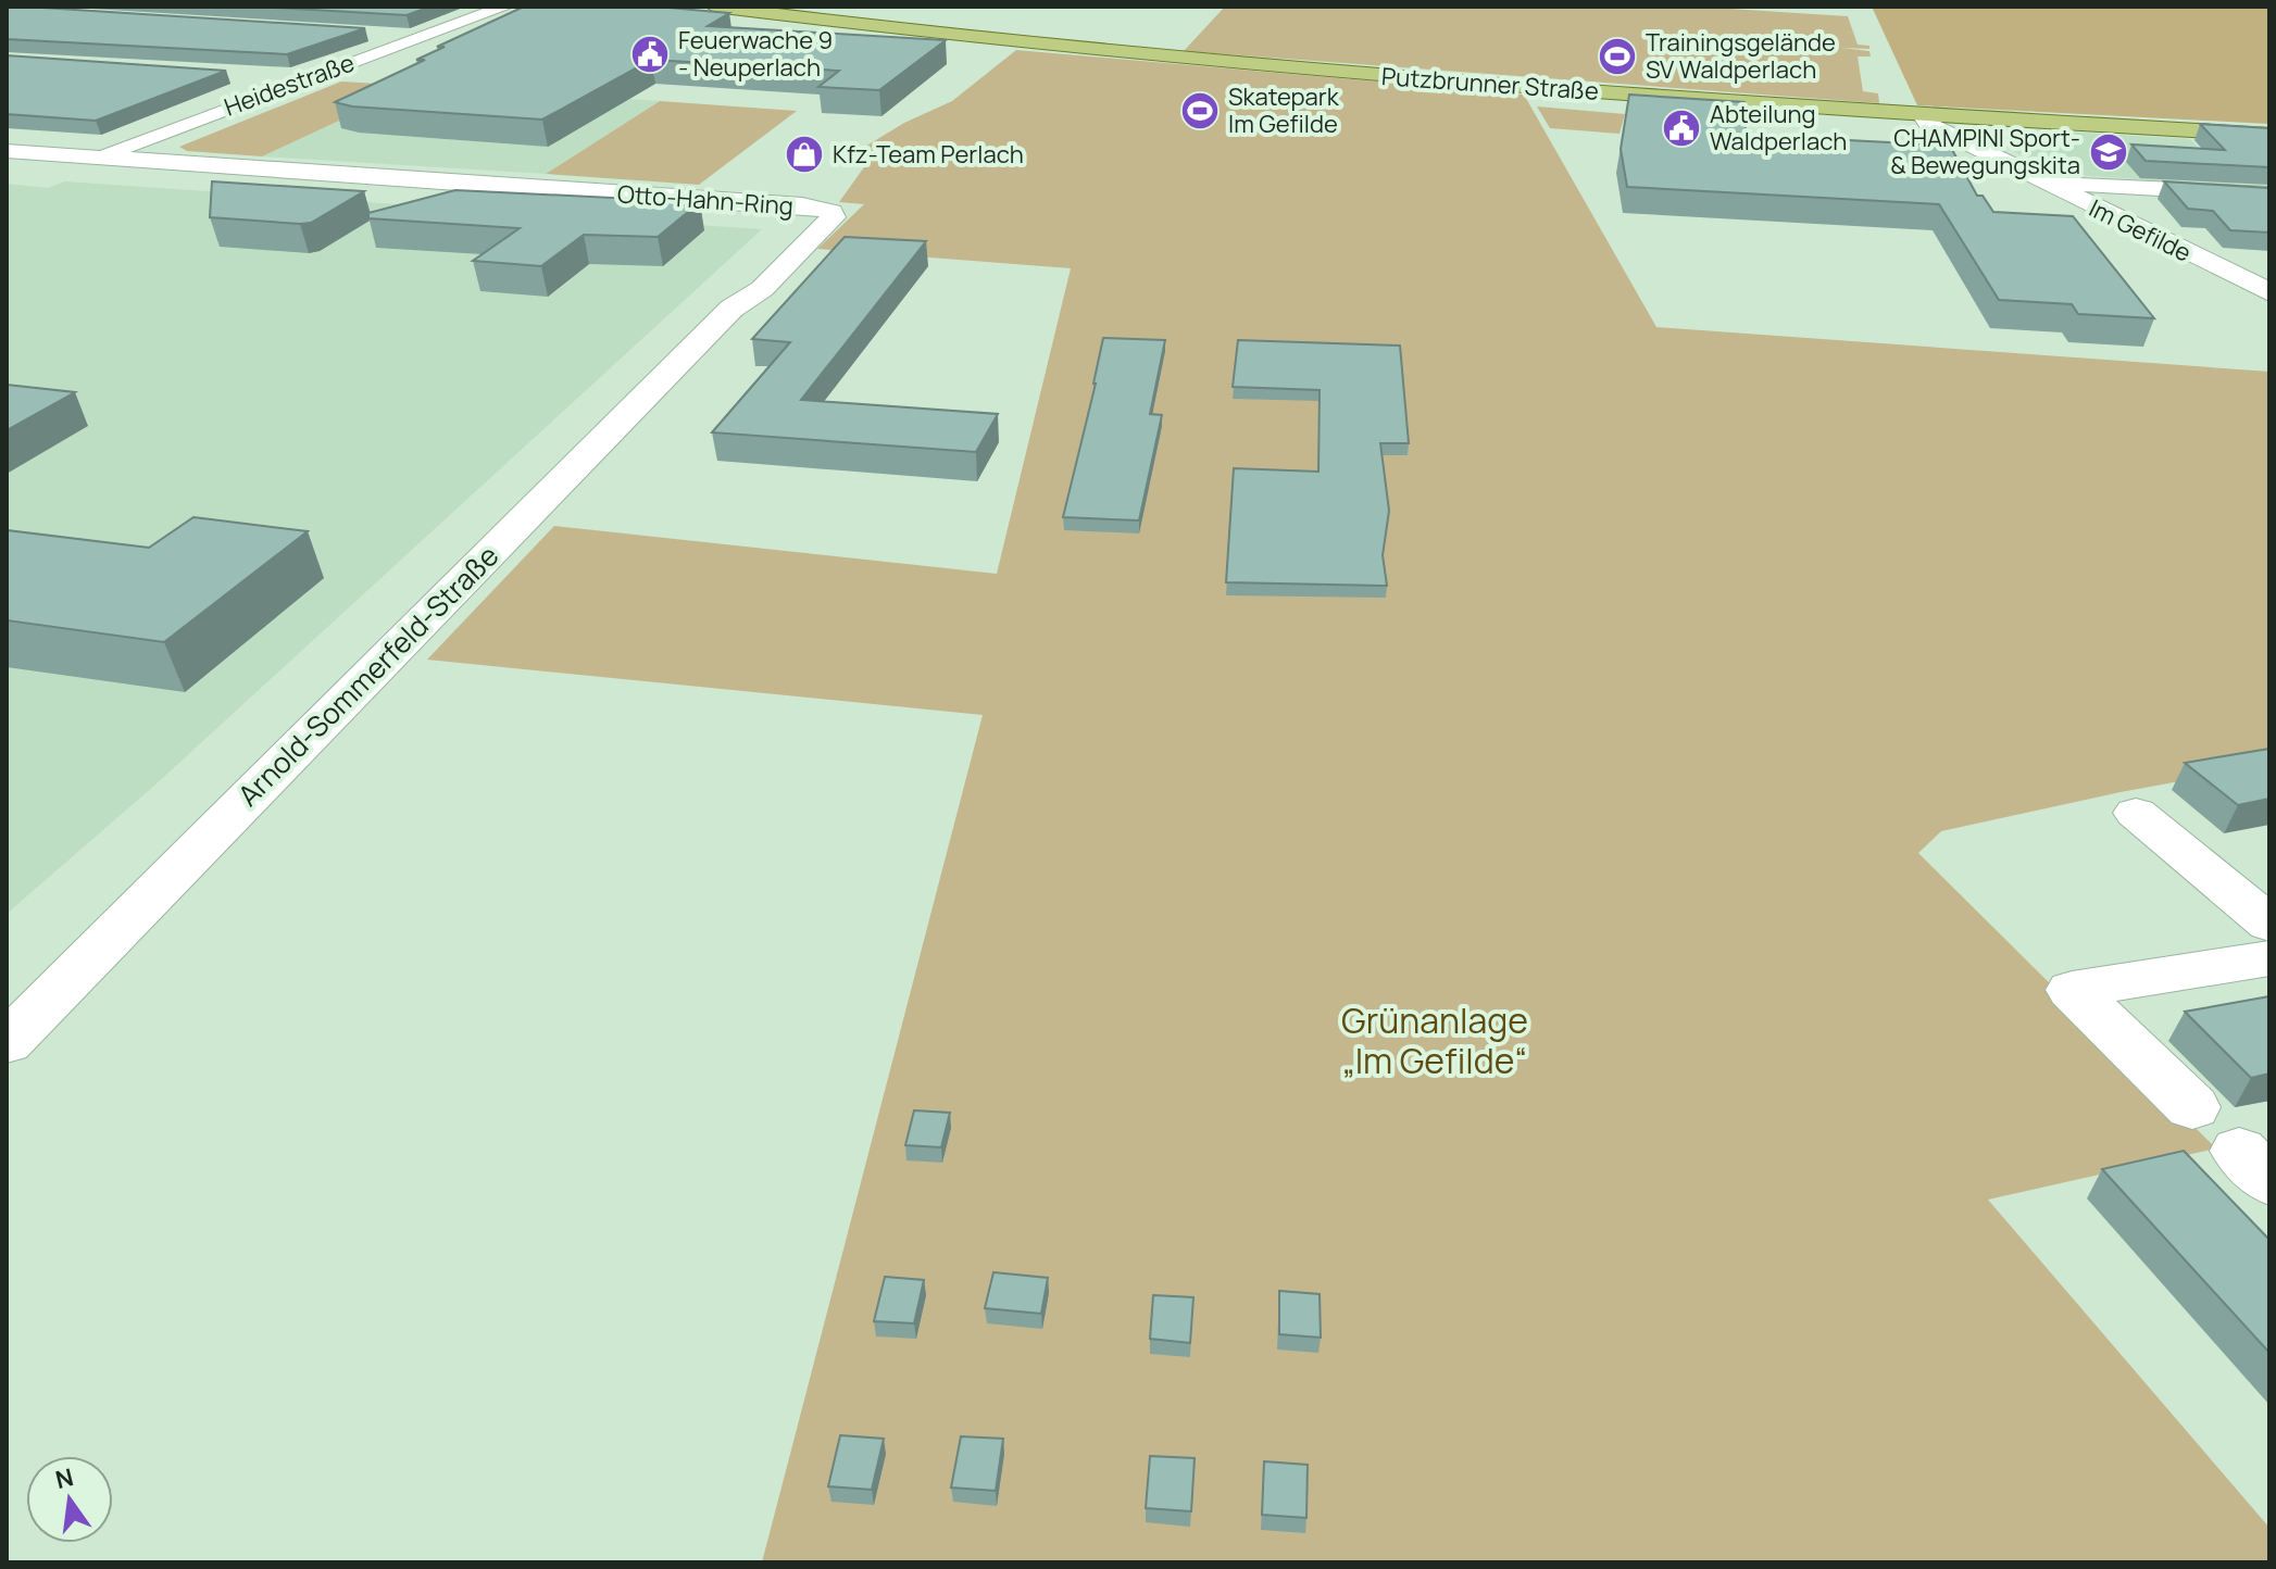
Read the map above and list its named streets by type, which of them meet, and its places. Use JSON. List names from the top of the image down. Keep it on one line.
{"streets":{"main road":["Putzbrunner Straße"],"street":["Heidestraße","Otto-Hahn-Ring","Im Gefilde","Arnold-Sommerfeld-Straße"]},"crossings":[["Putzbrunner Straße","Im Gefilde"],["Heidestraße","Otto-Hahn-Ring"],["Otto-Hahn-Ring","Arnold-Sommerfeld-Straße"]],"parks":["Grünanlage „Im Gefilde“"],"places":{"public building":["Feuerwache 9 - Neuperlach","Abteilung Waldperlach"],"sports":["Trainingsgelände SV Waldperlach","Skatepark Im Gefilde"],"school or university":["CHAMPINI Sport- & Bewegungskita"],"shop":["Kfz-Team Perlach"]},"north":"top"}
